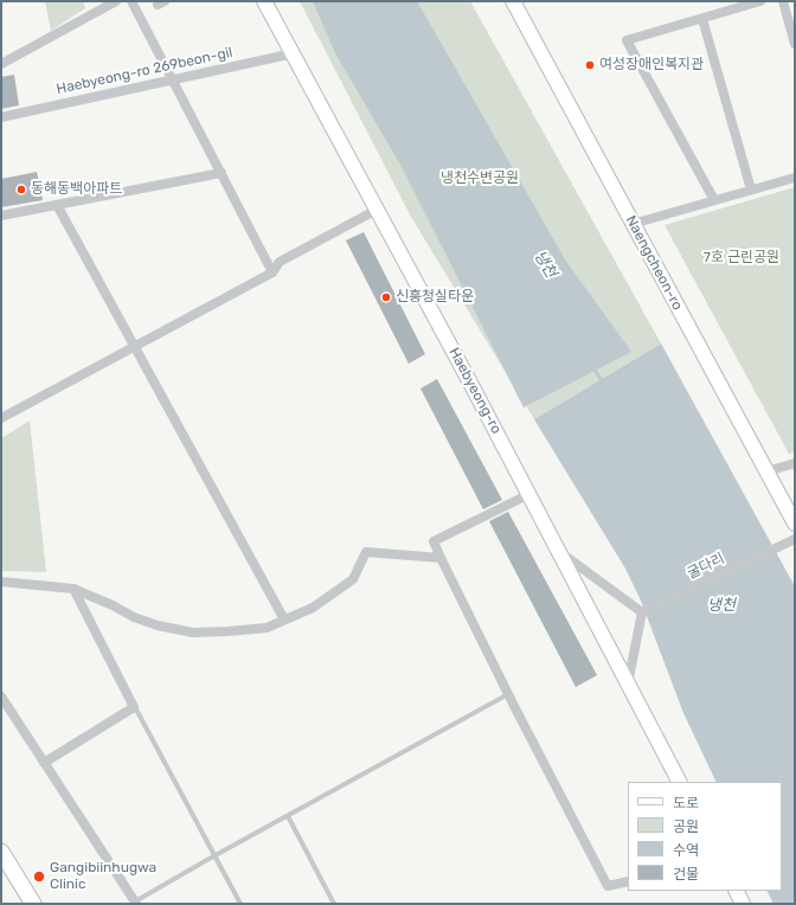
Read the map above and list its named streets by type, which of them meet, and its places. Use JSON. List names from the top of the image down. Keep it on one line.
{"streets":{"main road":["Naengcheon-ro","Haebyeong-ro"],"street":["Haebyeong-ro 269beon-gil","굴다리"]},"crossings":[["Haebyeong-ro 269beon-gil","Haebyeong-ro"]],"water":["냉천"],"parks":["냉천수변공원","7호 근린공원"],"places":["여성장애인복지관","동해동백아파트","신흥청실타운","Gangibiinhugwa Clinic"],"legend":["도로","공원","수역","건물"]}
